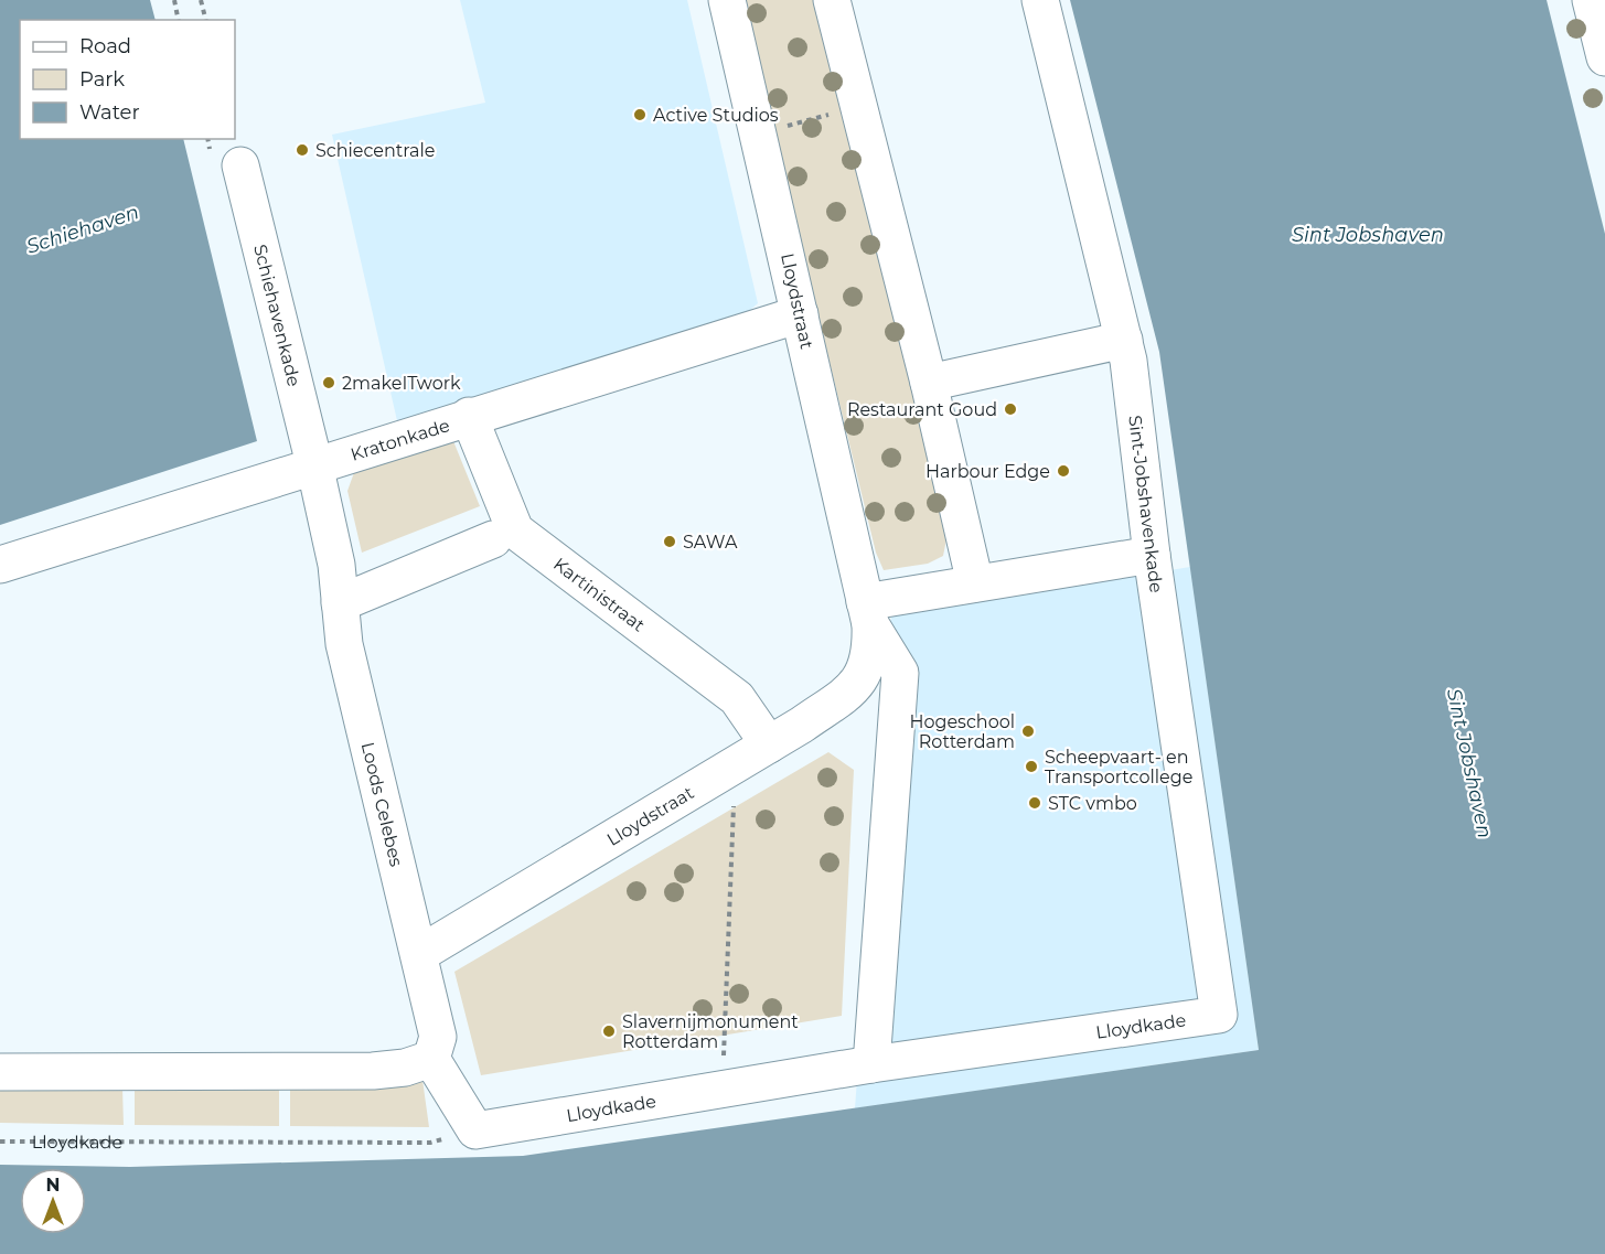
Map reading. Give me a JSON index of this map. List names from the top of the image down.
{
  "streets": {
    "street": [
      "Lloydstraat",
      "Schiehavenkade",
      "Kratonkade",
      "Sint-Jobshavenkade",
      "Kartinistraat",
      "Loods Celebes",
      "Lloydkade"
    ]
  },
  "crossings": [
    ["Lloydstraat", "Kratonkade"],
    ["Lloydstraat", "Kartinistraat"],
    ["Lloydstraat", "Loods Celebes"],
    ["Lloydstraat", "Lloydkade"],
    ["Schiehavenkade", "Kratonkade"],
    ["Schiehavenkade", "Loods Celebes"],
    ["Kratonkade", "Kartinistraat"],
    ["Kratonkade", "Loods Celebes"],
    ["Sint-Jobshavenkade", "Lloydkade"]
  ],
  "water": ["Schiehaven", "Sint Jobshaven"],
  "places": [
    "Active Studios",
    "Schiecentrale",
    "2makeITwork",
    "Restaurant Goud",
    "Harbour Edge",
    "SAWA",
    "Hogeschool Rotterdam",
    "Scheepvaart- en Transportcollege",
    "STC vmbo",
    "Slavernijmonument Rotterdam"
  ],
  "legend": ["Road", "Park", "Water"],
  "north": "top"
}
